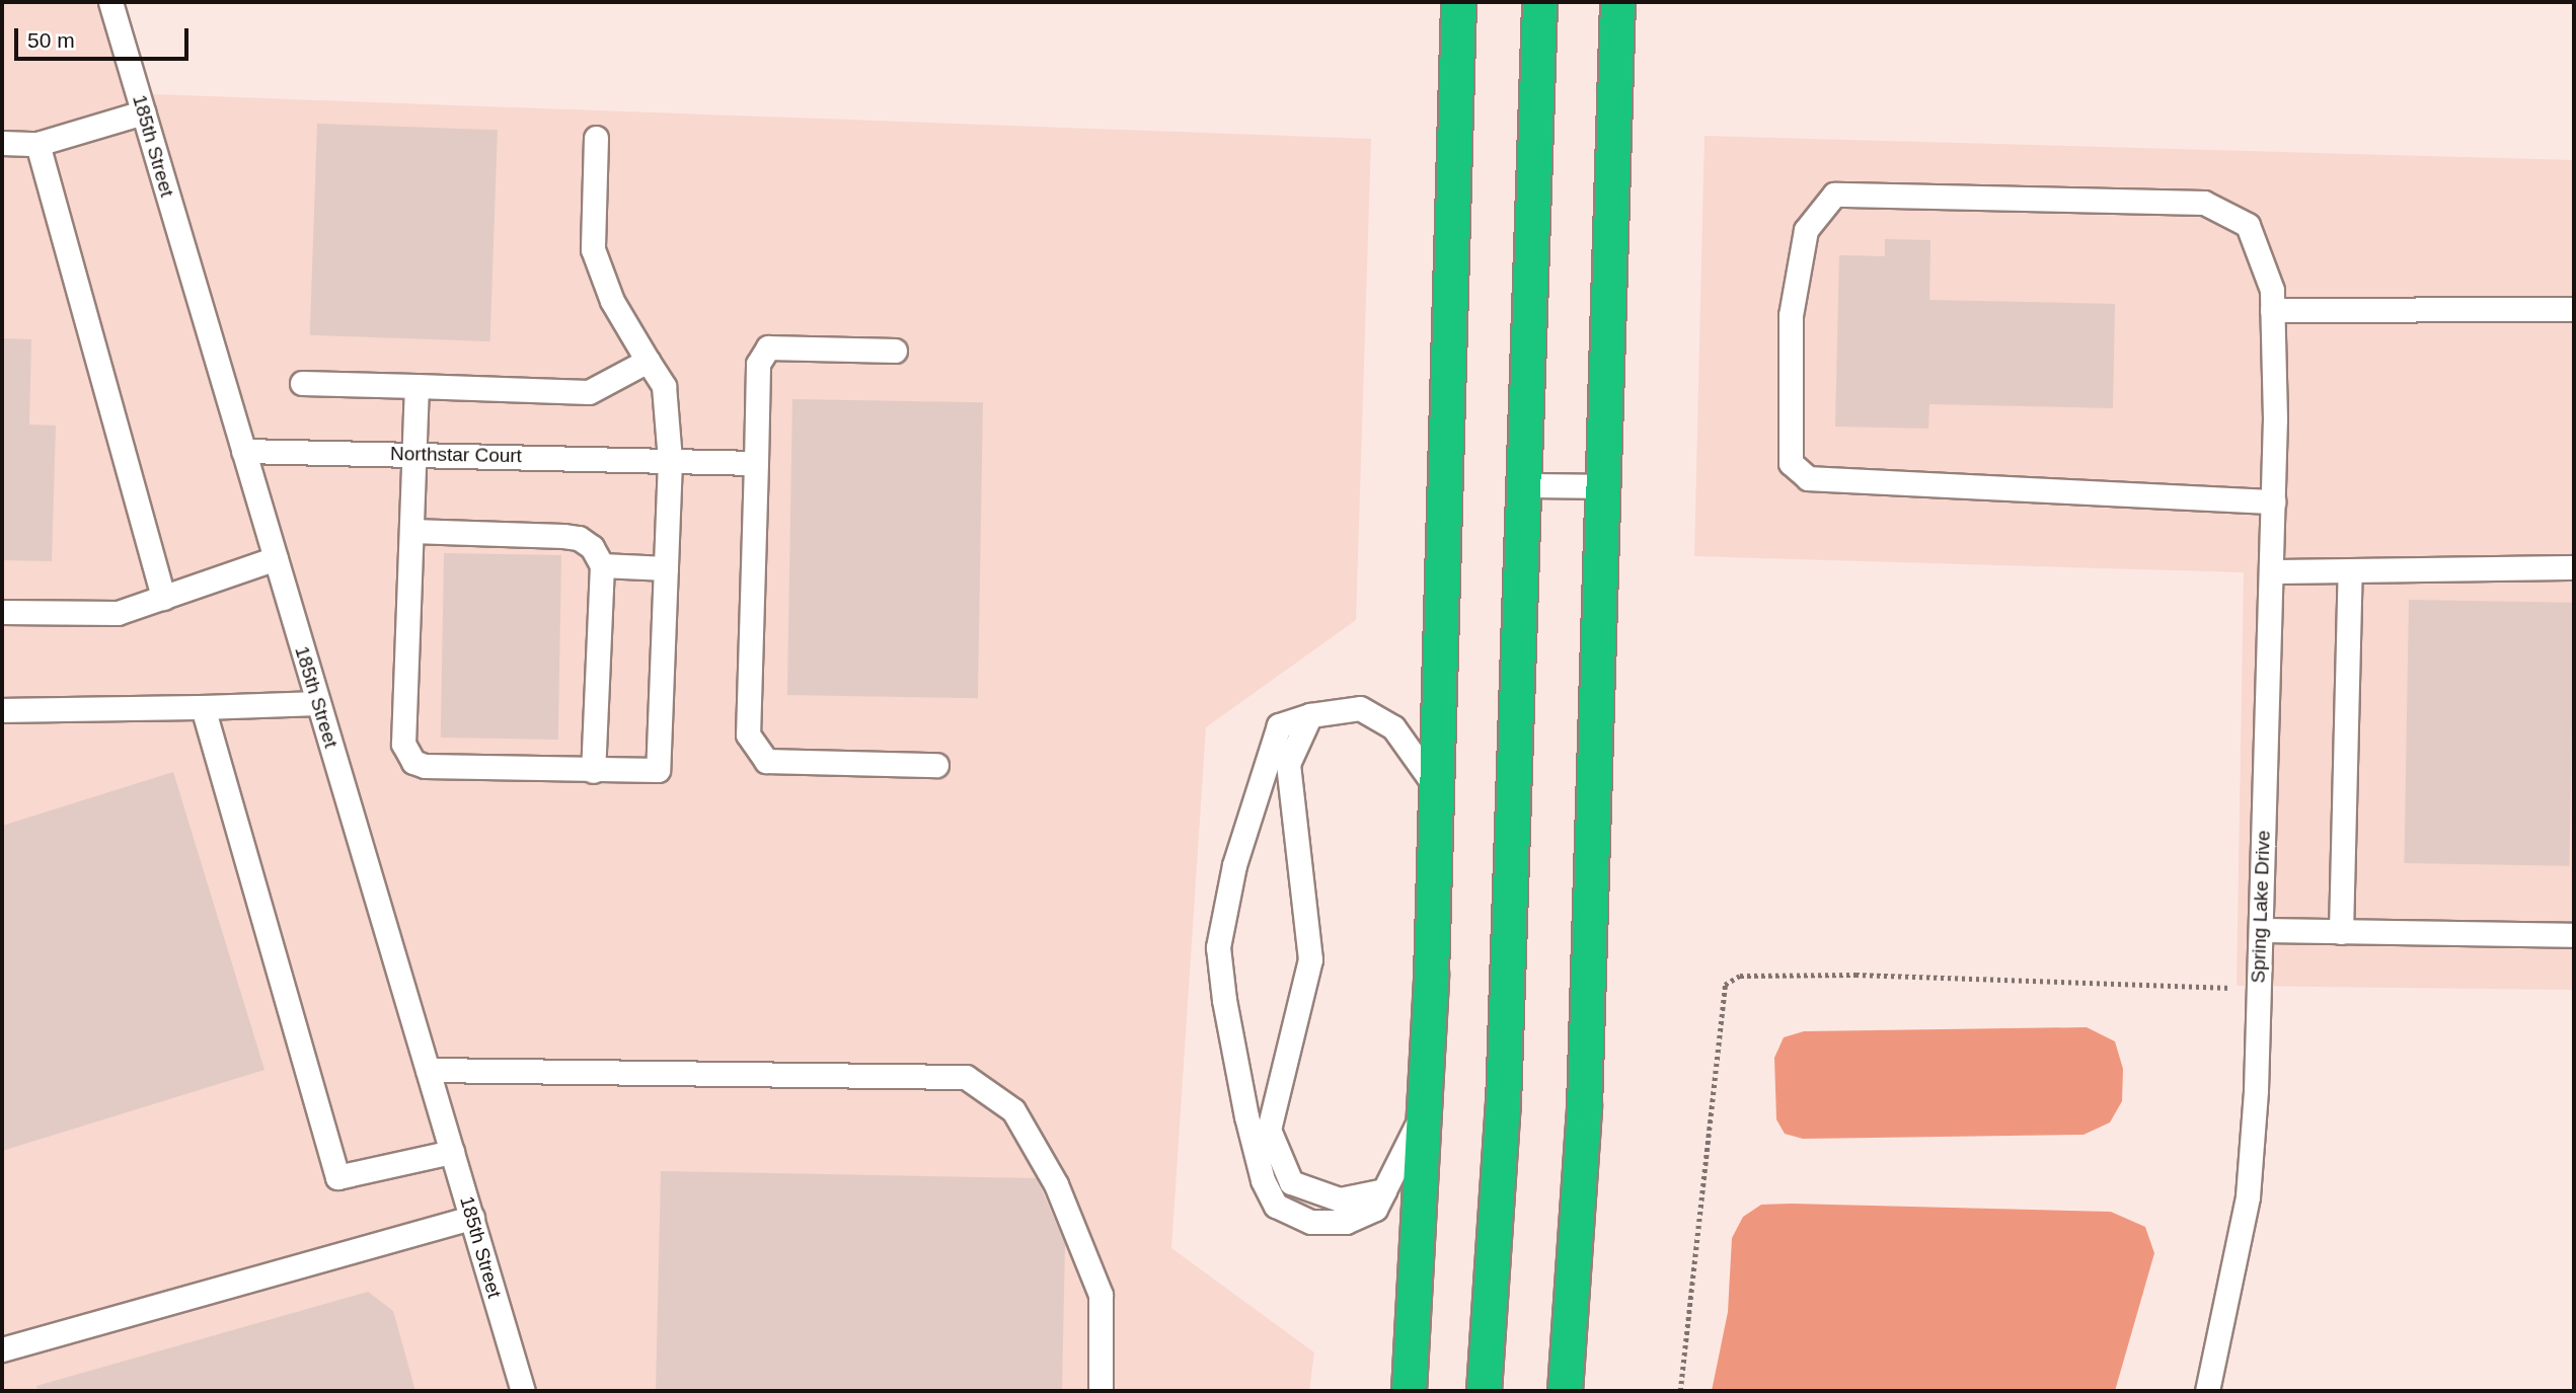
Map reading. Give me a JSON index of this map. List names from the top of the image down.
{
  "streets": {
    "street": ["185th Street", "Northstar Court", "Spring Lake Drive"]
  },
  "crossings": [
    ["185th Street", "Northstar Court"]
  ],
  "scale_bar": "50 m"
}
